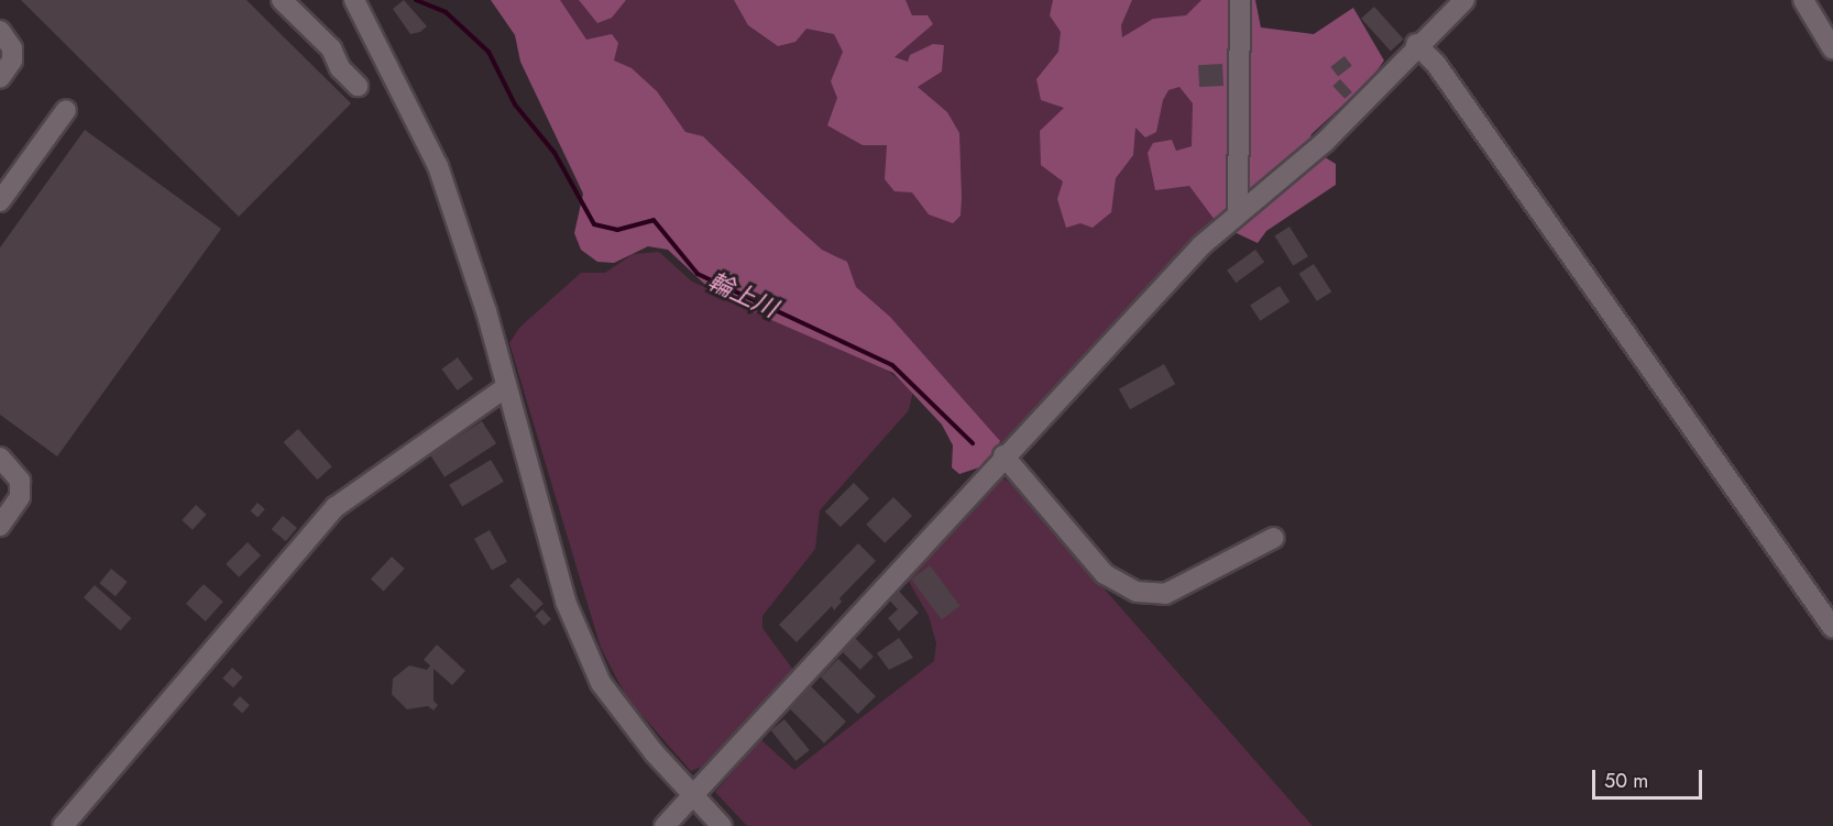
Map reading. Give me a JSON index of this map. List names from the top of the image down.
{
  "water": ["輪上川"],
  "scale_bar": "50 m"
}
